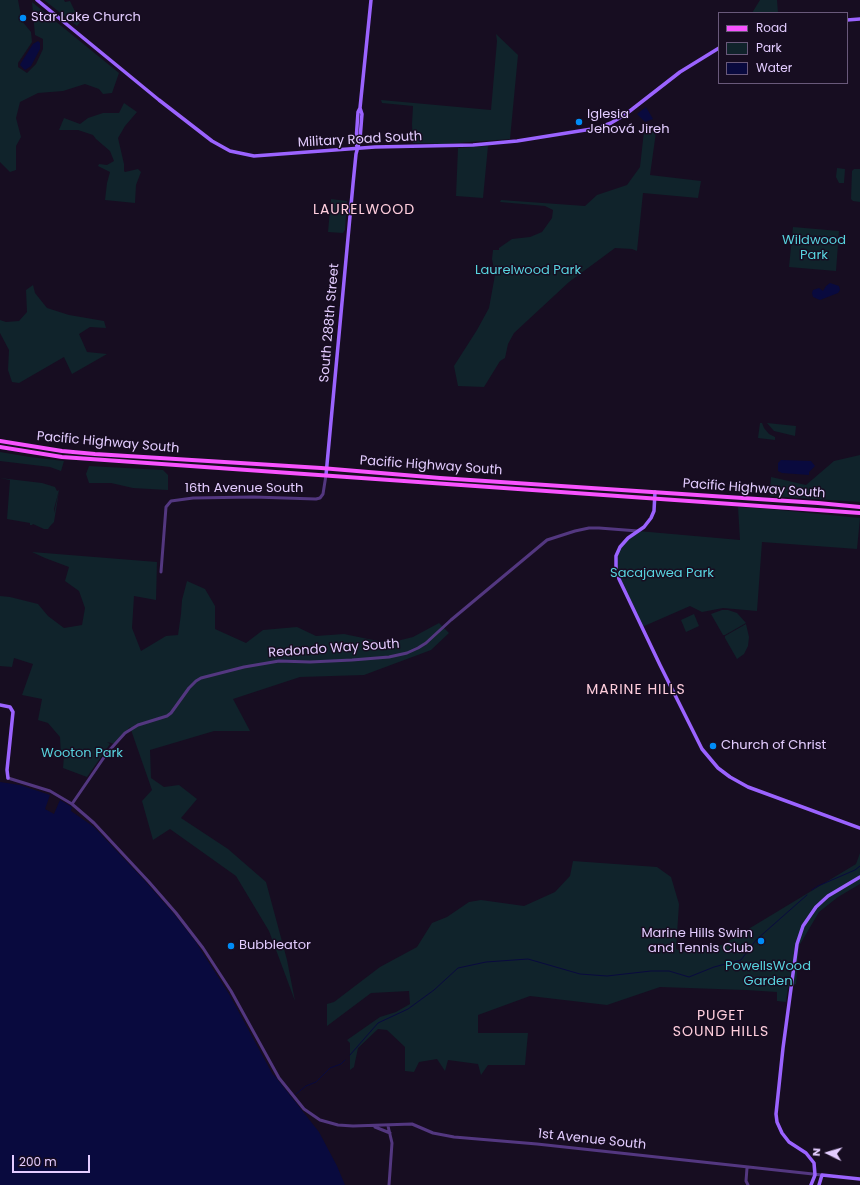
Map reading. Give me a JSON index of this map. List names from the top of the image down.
{
  "streets": {
    "main road": [
      "Military Road South",
      "South 288th Street",
      "Pacific Highway South",
      "1st Avenue South"
    ],
    "street": ["16th Avenue South", "Redondo Way South"]
  },
  "crossings": [
    ["Military Road South", "South 288th Street"],
    ["South 288th Street", "Pacific Highway South"],
    ["South 288th Street", "16th Avenue South"],
    ["Redondo Way South", "1st Avenue South"]
  ],
  "districts": ["LAURELWOOD", "MARINE HILLS", "PUGET SOUND HILLS"],
  "parks": [
    "Wildwood Park",
    "Laurelwood Park",
    "Sacajawea Park",
    "Wooton Park",
    "PowellsWood Garden"
  ],
  "places": [
    "Star Lake Church",
    "Iglesia Jehová Jireh",
    "Church of Christ",
    "Marine Hills Swim and Tennis Club",
    "Bubbleator"
  ],
  "legend": ["Road", "Park", "Water"],
  "scale_bar": "200 m",
  "north": "left"
}
